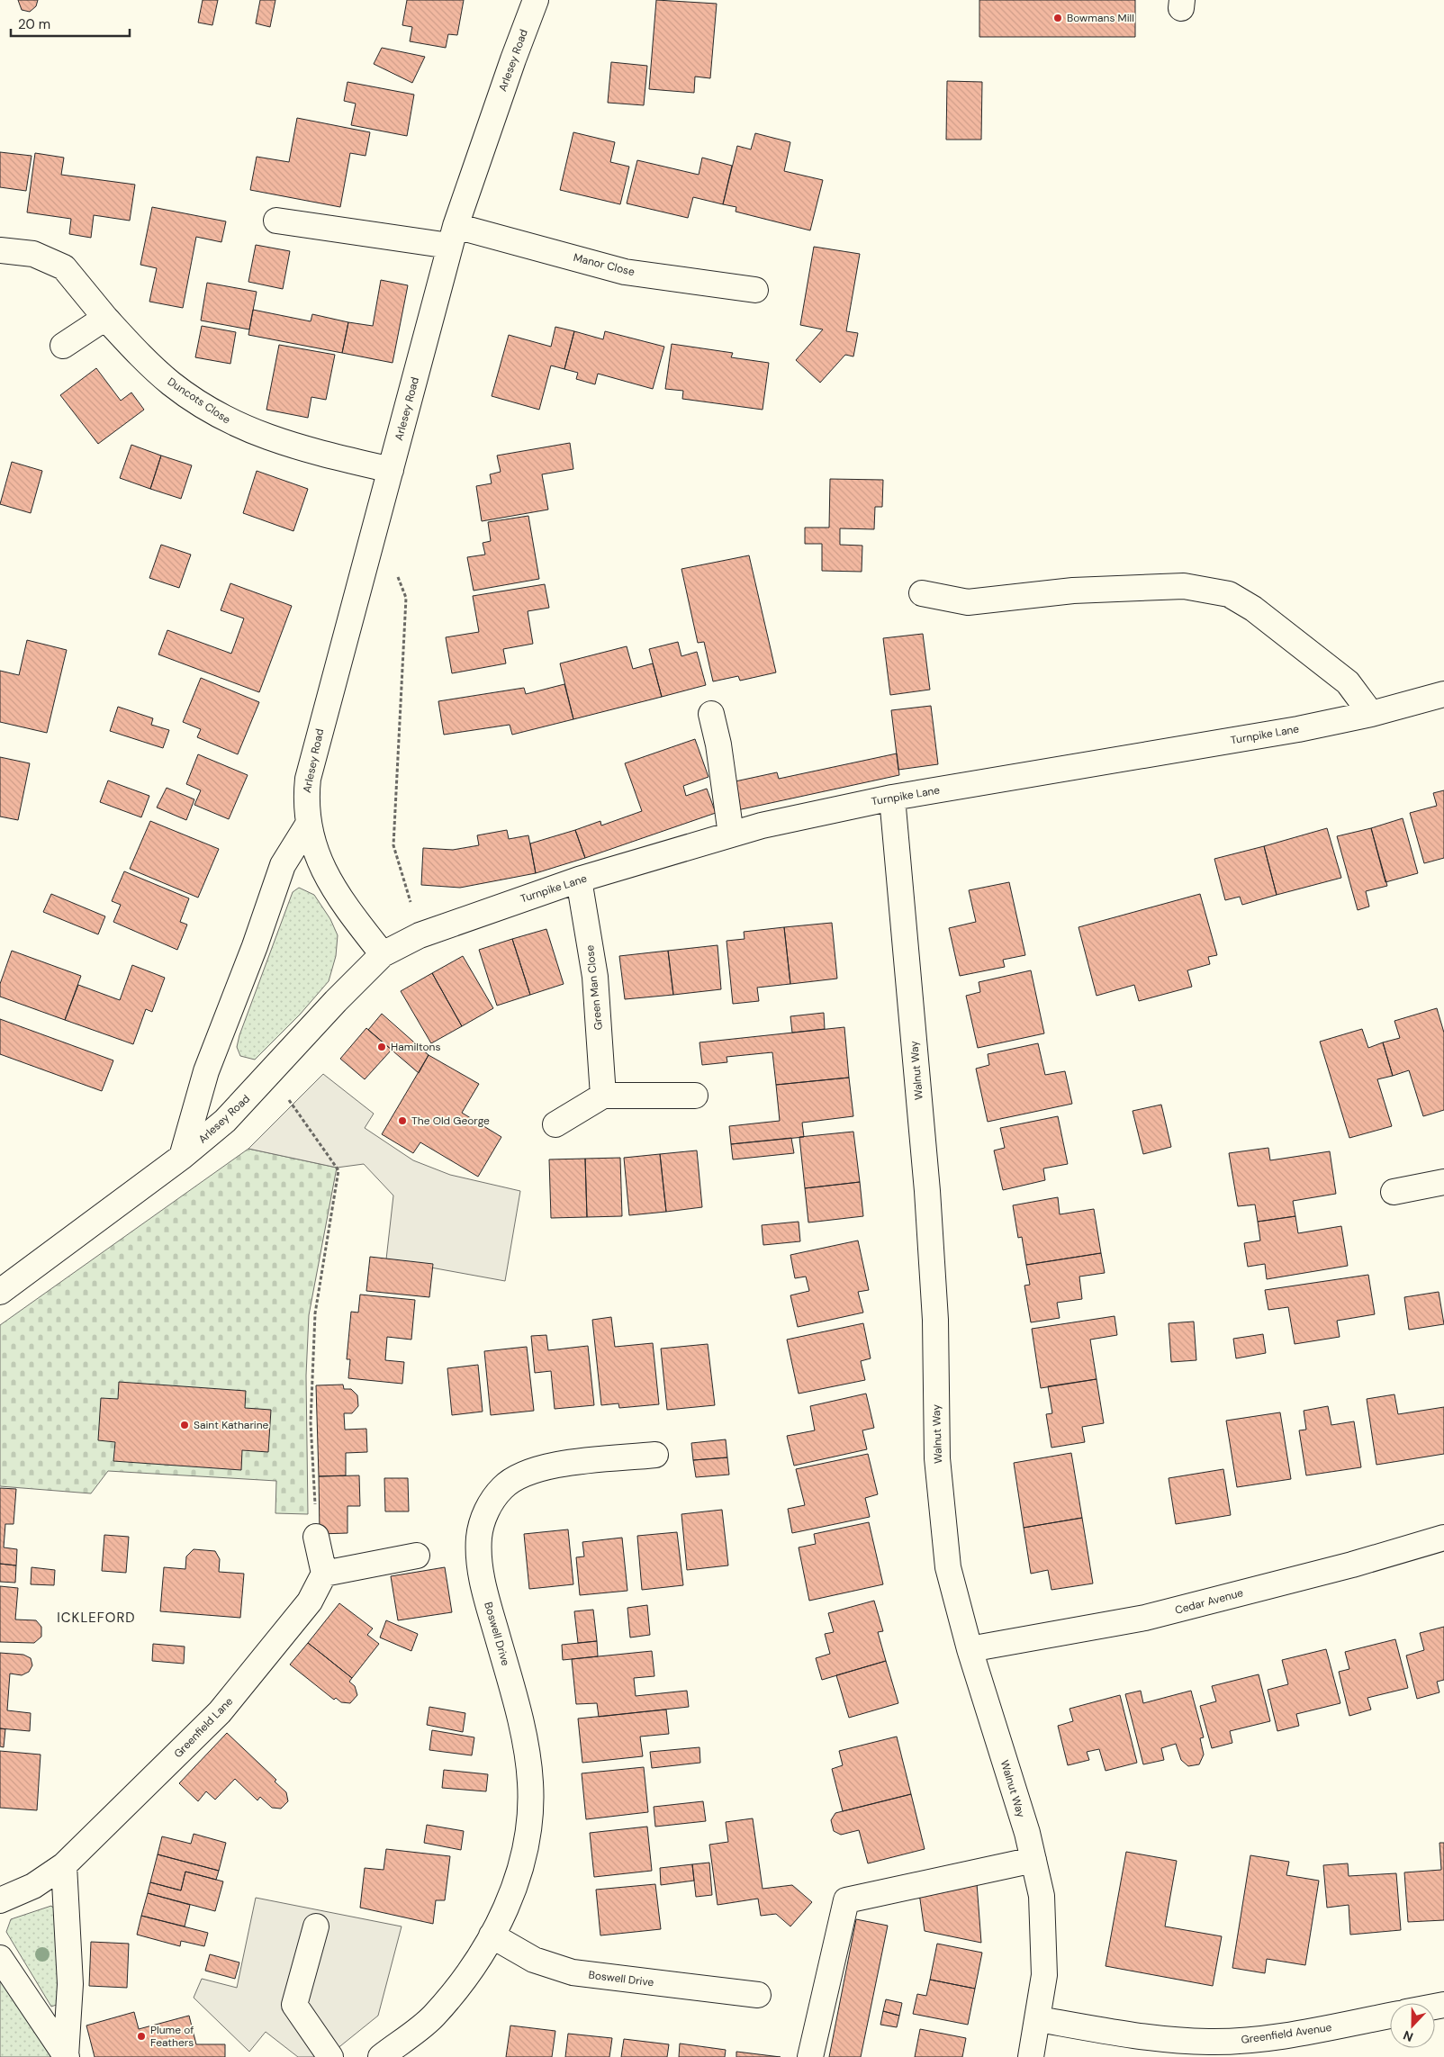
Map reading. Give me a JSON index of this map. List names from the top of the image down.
{
  "streets": {
    "street": [
      "Arlesey Road",
      "Manor Close",
      "Duncots Close",
      "Turnpike Lane",
      "Green Man Close",
      "Walnut Way",
      "Cedar Avenue",
      "Boswell Drive",
      "Greenfield Lane",
      "Greenfield Avenue"
    ]
  },
  "crossings": [
    ["Arlesey Road", "Manor Close"],
    ["Arlesey Road", "Duncots Close"],
    ["Arlesey Road", "Turnpike Lane"],
    ["Turnpike Lane", "Green Man Close"],
    ["Turnpike Lane", "Walnut Way"],
    ["Walnut Way", "Cedar Avenue"],
    ["Walnut Way", "Greenfield Avenue"]
  ],
  "districts": ["ICKLEFORD"],
  "places": [
    "Bowmans Mill",
    "Hamiltons",
    "The Old George",
    "Saint Katharine",
    "Plume of Feathers"
  ],
  "scale_bar": "20 m",
  "north": "bottom"
}
